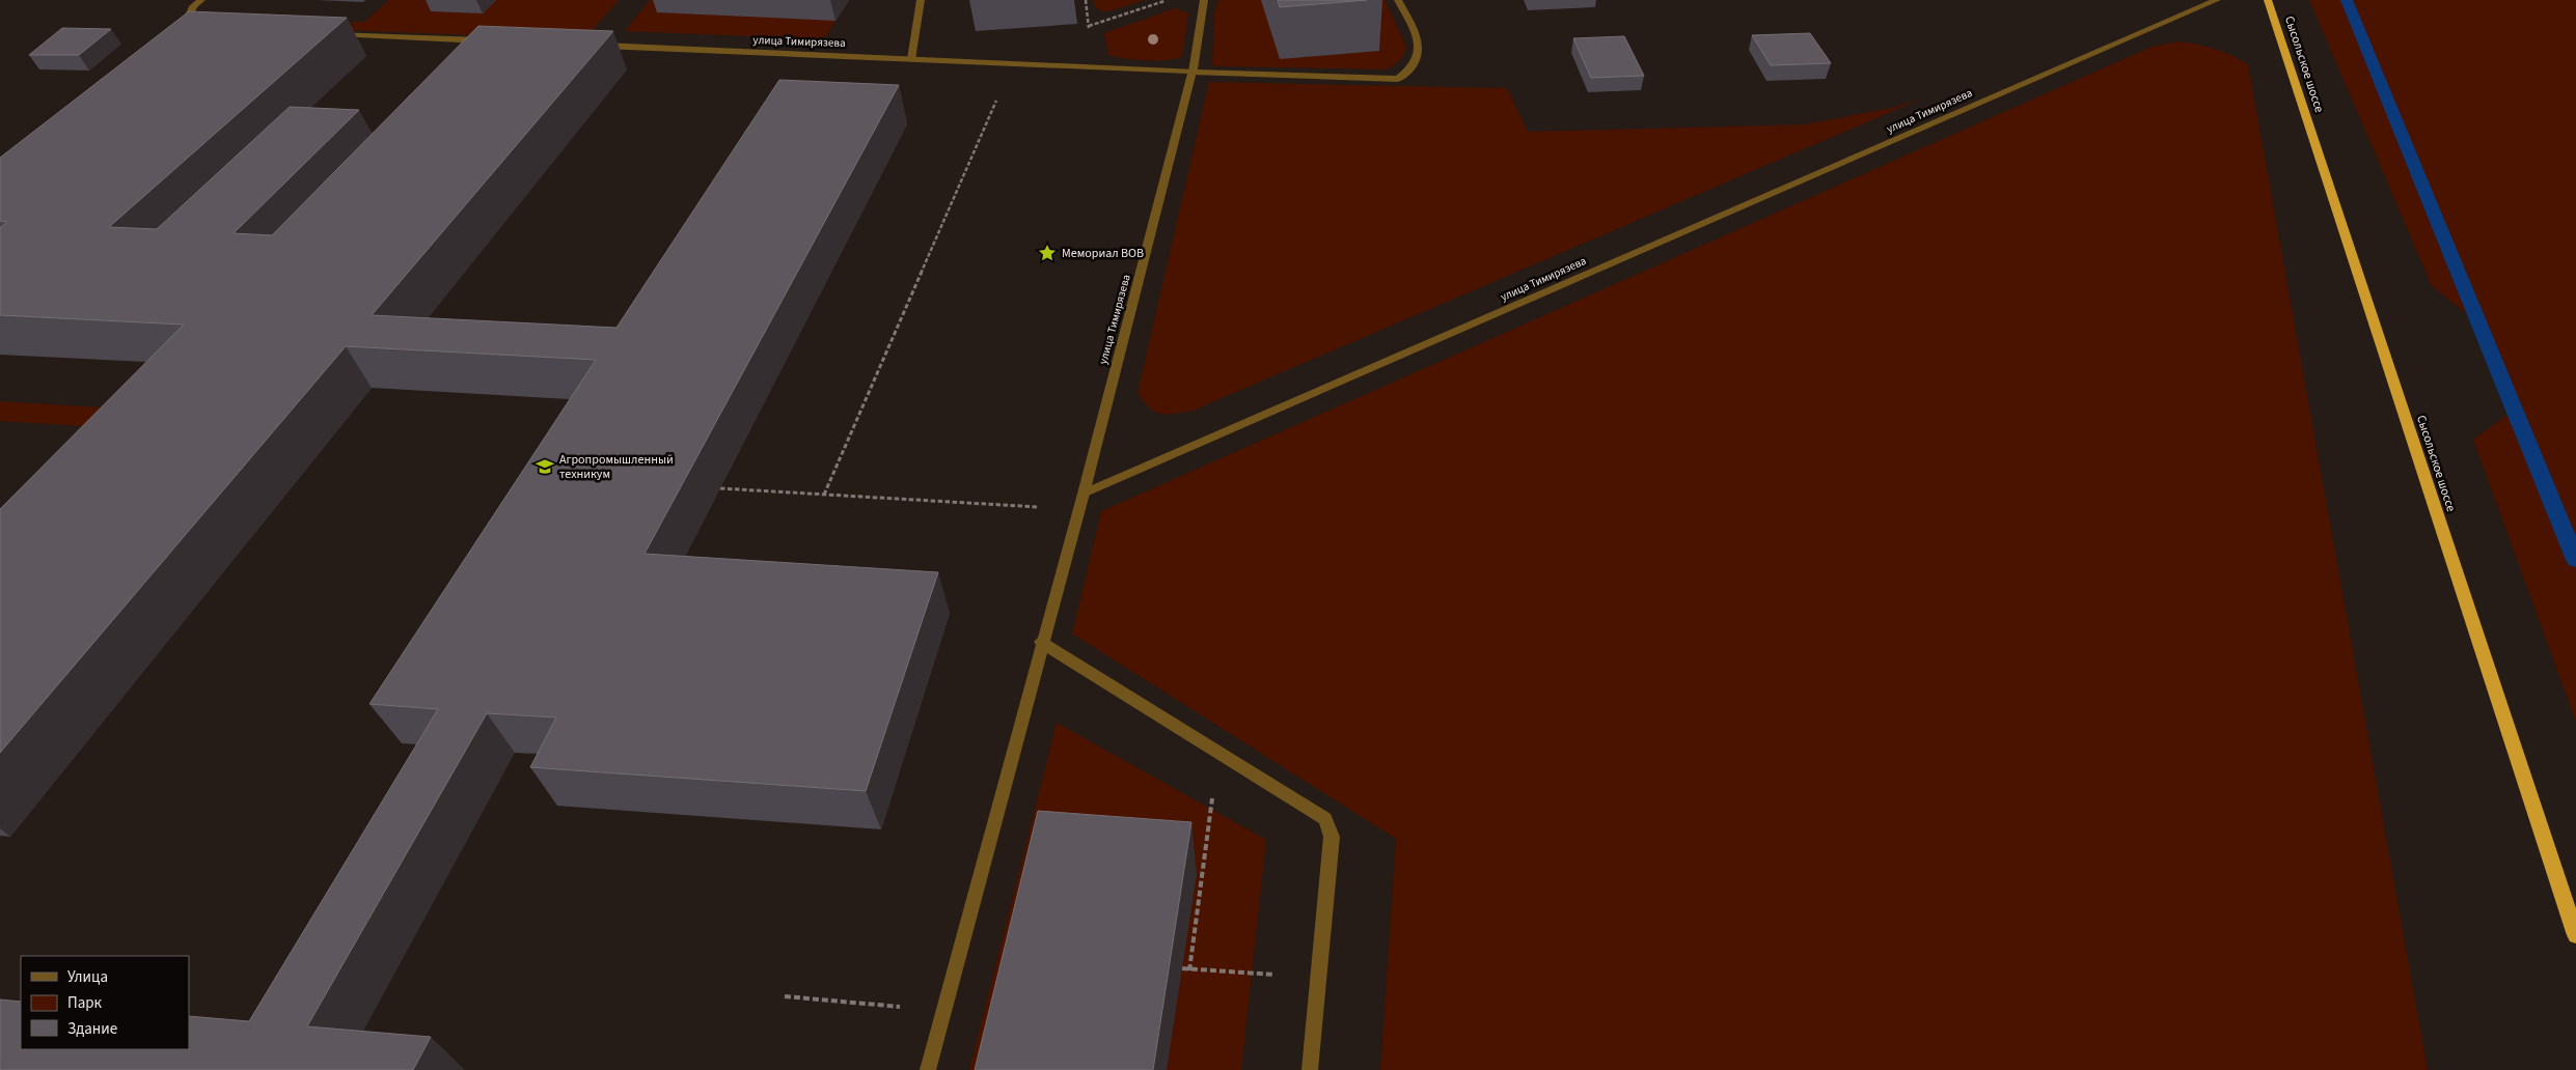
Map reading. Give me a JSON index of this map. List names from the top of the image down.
{
  "streets": {
    "highway": ["Сысольское шоссе"],
    "street": ["улица Тимирязева"]
  },
  "places": {
    "place": ["Мемориал ВОВ"],
    "school or university": ["Агропромышленный техникум"]
  },
  "legend": ["Улица", "Парк", "Здание"]
}
